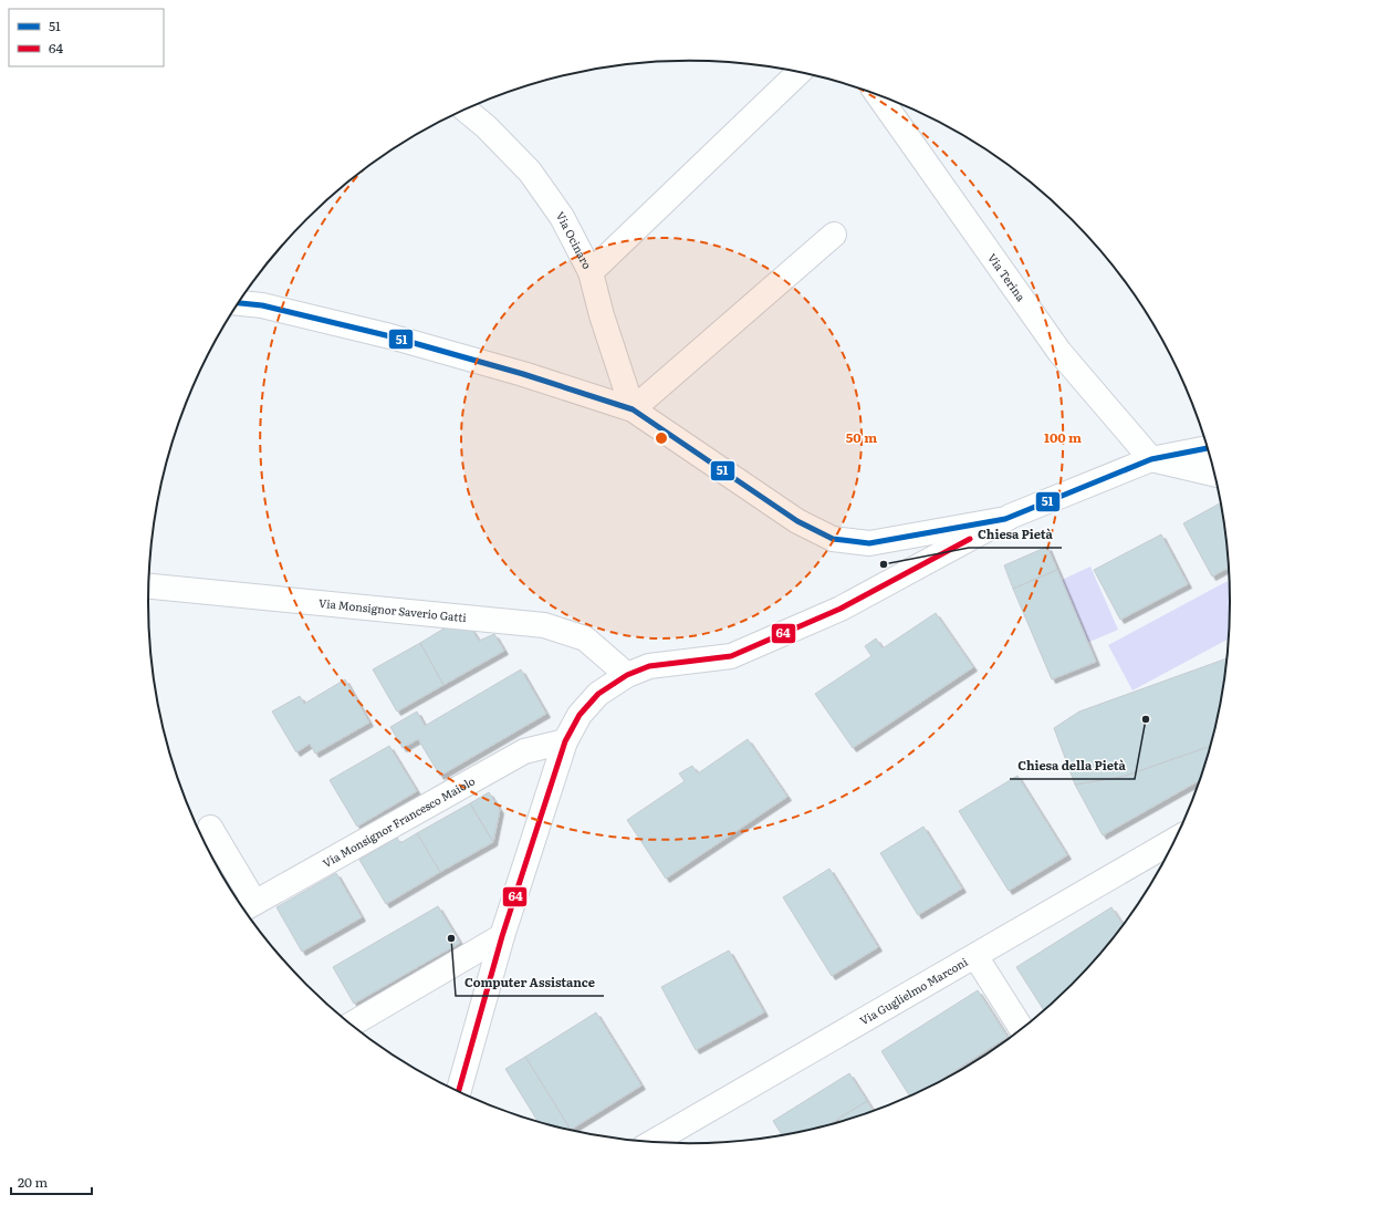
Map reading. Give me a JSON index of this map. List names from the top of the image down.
{
  "streets": {
    "street": [
      "Via Ocinaro",
      "Via Terina",
      "Via Monsignor Saverio Gatti",
      "Via Monsignor Francesco Maiolo",
      "Via Guglielmo Marconi"
    ]
  },
  "places": ["Chiesa Pietà", "Chiesa della Pietà", "Computer Assistance"],
  "lines": ["transit line 51", "transit line 64"],
  "legend": ["51", "64"],
  "scale_bar": "20 m",
  "rings": ["50 m", "100 m"]
}
